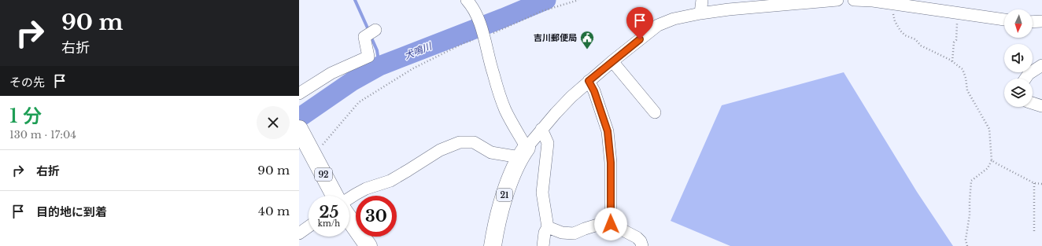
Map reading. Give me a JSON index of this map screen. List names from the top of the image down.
{
  "streets": {
    "main road": ["92", "21"]
  },
  "water": ["犬鳴川"],
  "places": {
    "public building": ["吉川郵便局"]
  },
  "north": "bottom",
  "page": {
    "turn": ["90 m", "右折"],
    "then": "その先",
    "heading": ["1 分", "130 m · 17:04"],
    "list": [
      {
        "name": "右折",
        "value": "90 m"
      },
      {
        "name": "目的地に到着",
        "value": "40 m"
      }
    ],
    "speed": "25 km/h",
    "limit": "30"
  }
}
